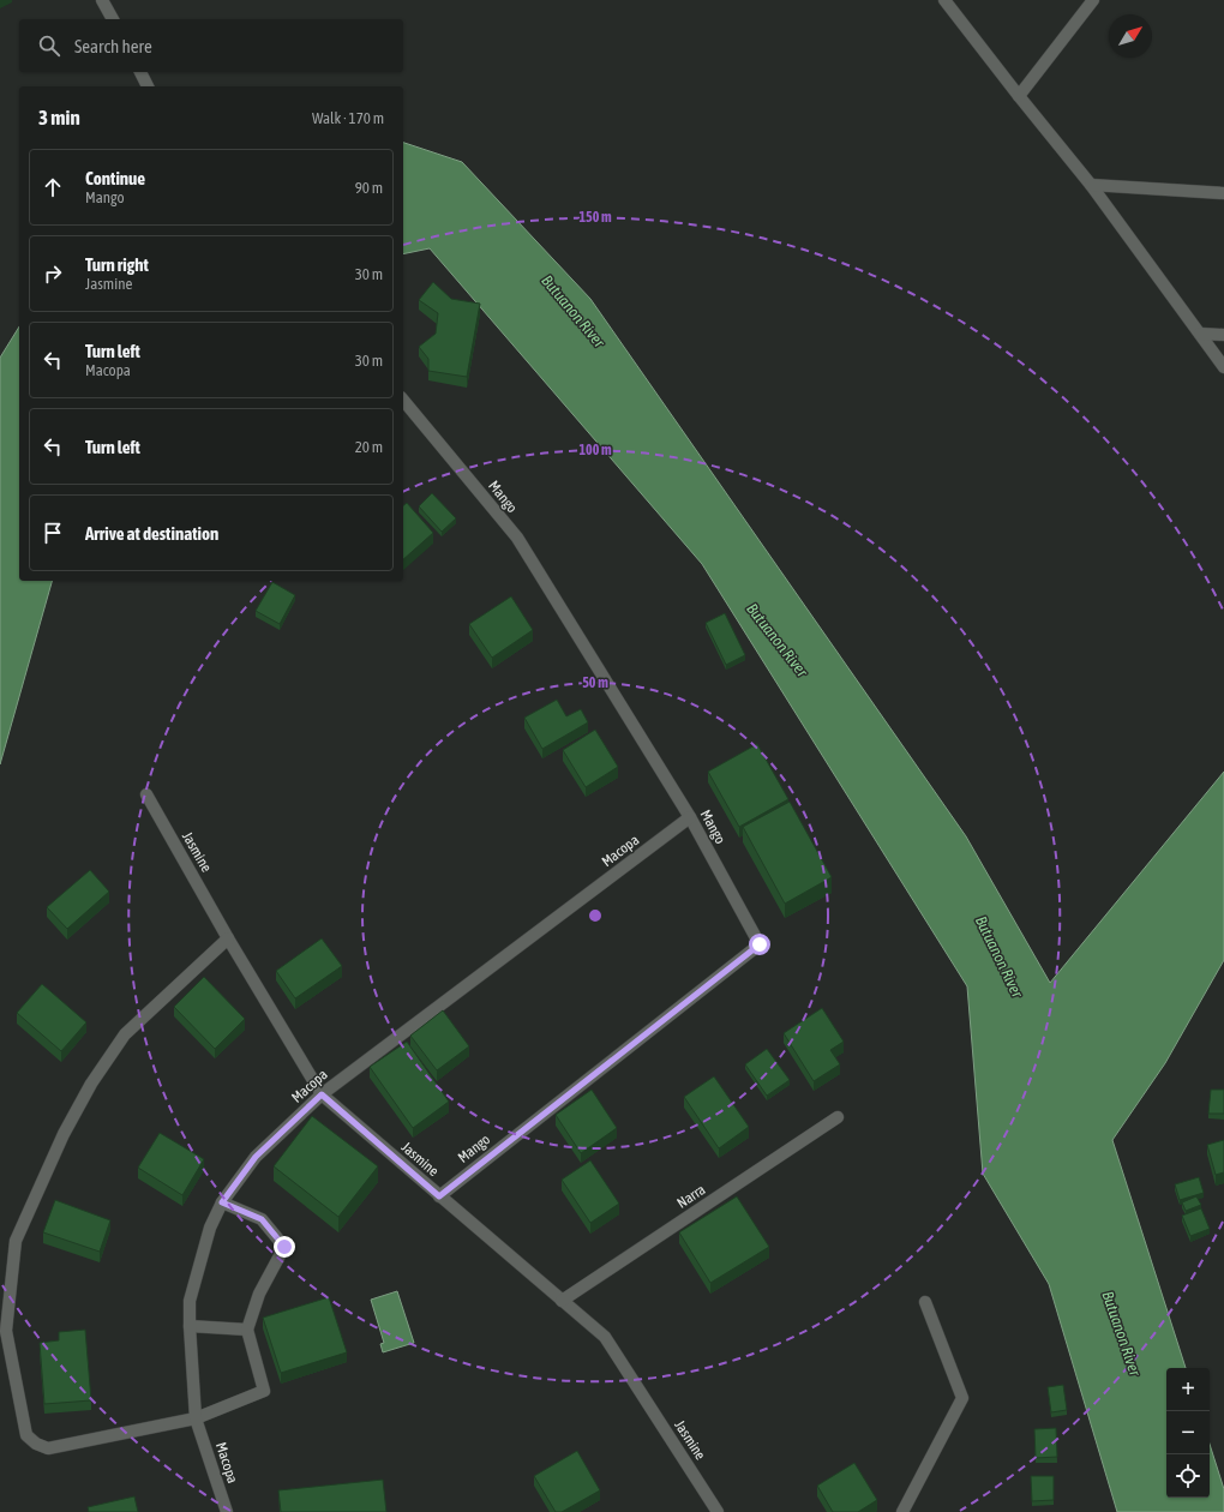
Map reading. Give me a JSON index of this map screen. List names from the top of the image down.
{
  "streets": {
    "street": [
      "Mango",
      "Macopa",
      "Jasmine",
      "Narra"
    ]
  },
  "crossings": [
    ["Mango", "Macopa"],
    ["Mango", "Jasmine"],
    ["Macopa", "Jasmine"],
    ["Jasmine", "Narra"]
  ],
  "water": ["Butuanon River"],
  "north": "top right",
  "page": {
    "search": "Search here",
    "heading": ["3 min", "Walk · 170 m"],
    "list": [
      ["Continue", "Mango", "90 m"],
      ["Turn right", "Jasmine", "30 m"],
      ["Turn left", "Macopa", "30 m"],
      ["Turn left", "20 m"],
      "Arrive at destination"
    ],
    "map_buttons": ["+", "−"]
  },
  "rings": ["150 m", "100 m", "50 m"]
}
